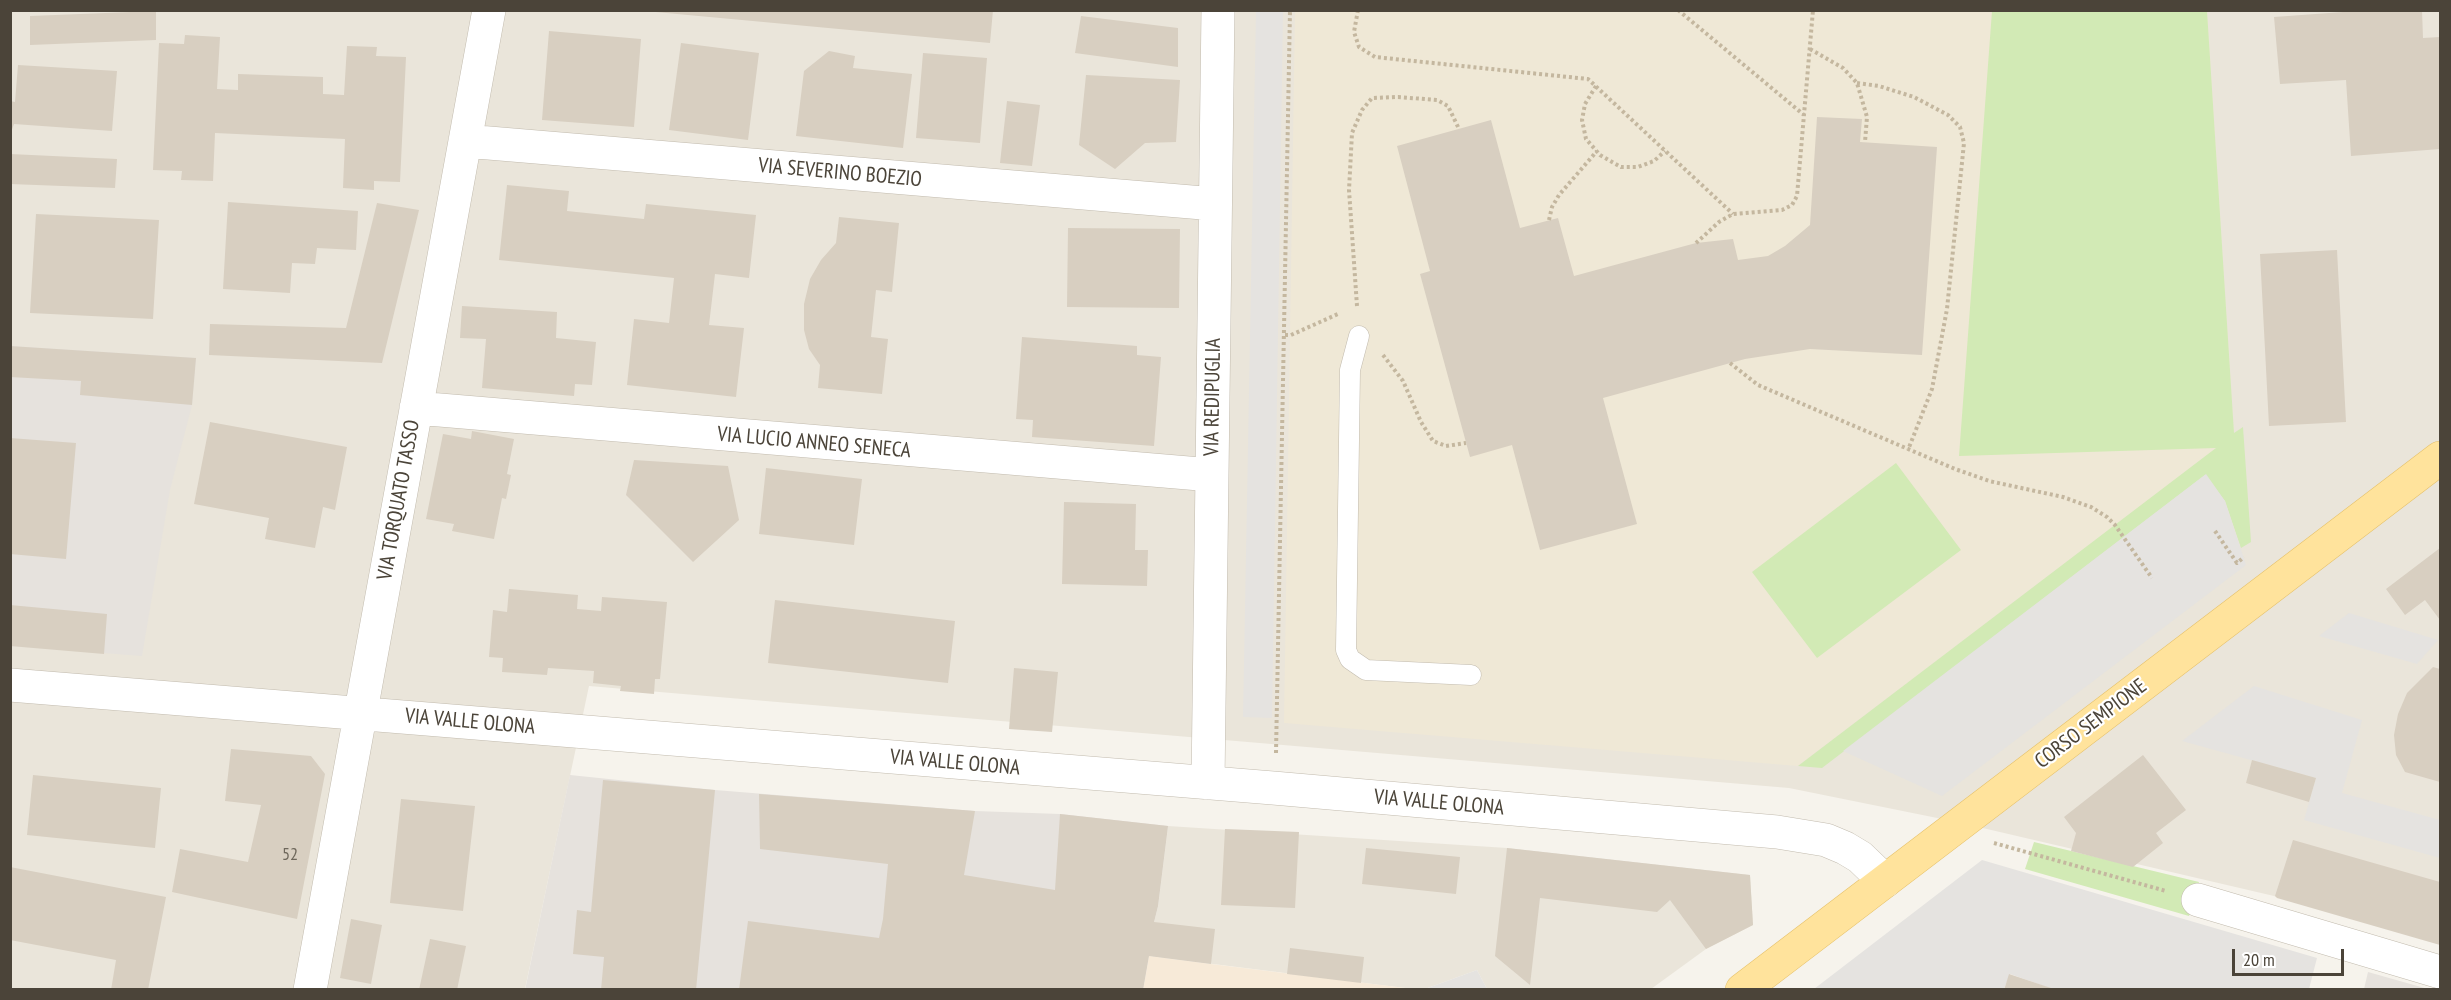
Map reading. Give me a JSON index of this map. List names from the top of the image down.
{
  "streets": {
    "main road": ["CORSO SEMPIONE"],
    "street": [
      "VIA SEVERINO BOEZIO",
      "VIA REDIPUGLIA",
      "VIA LUCIO ANNEO SENECA",
      "VIA TORQUATO TASSO",
      "VIA VALLE OLONA"
    ]
  },
  "crossings": [
    ["VIA SEVERINO BOEZIO", "VIA REDIPUGLIA"],
    ["VIA SEVERINO BOEZIO", "VIA TORQUATO TASSO"],
    ["VIA REDIPUGLIA", "VIA LUCIO ANNEO SENECA"],
    ["VIA REDIPUGLIA", "VIA VALLE OLONA"],
    ["VIA LUCIO ANNEO SENECA", "VIA TORQUATO TASSO"],
    ["VIA TORQUATO TASSO", "VIA VALLE OLONA"],
    ["VIA VALLE OLONA", "CORSO SEMPIONE"]
  ],
  "house_numbers": ["52"],
  "scale_bar": "20 m"
}
